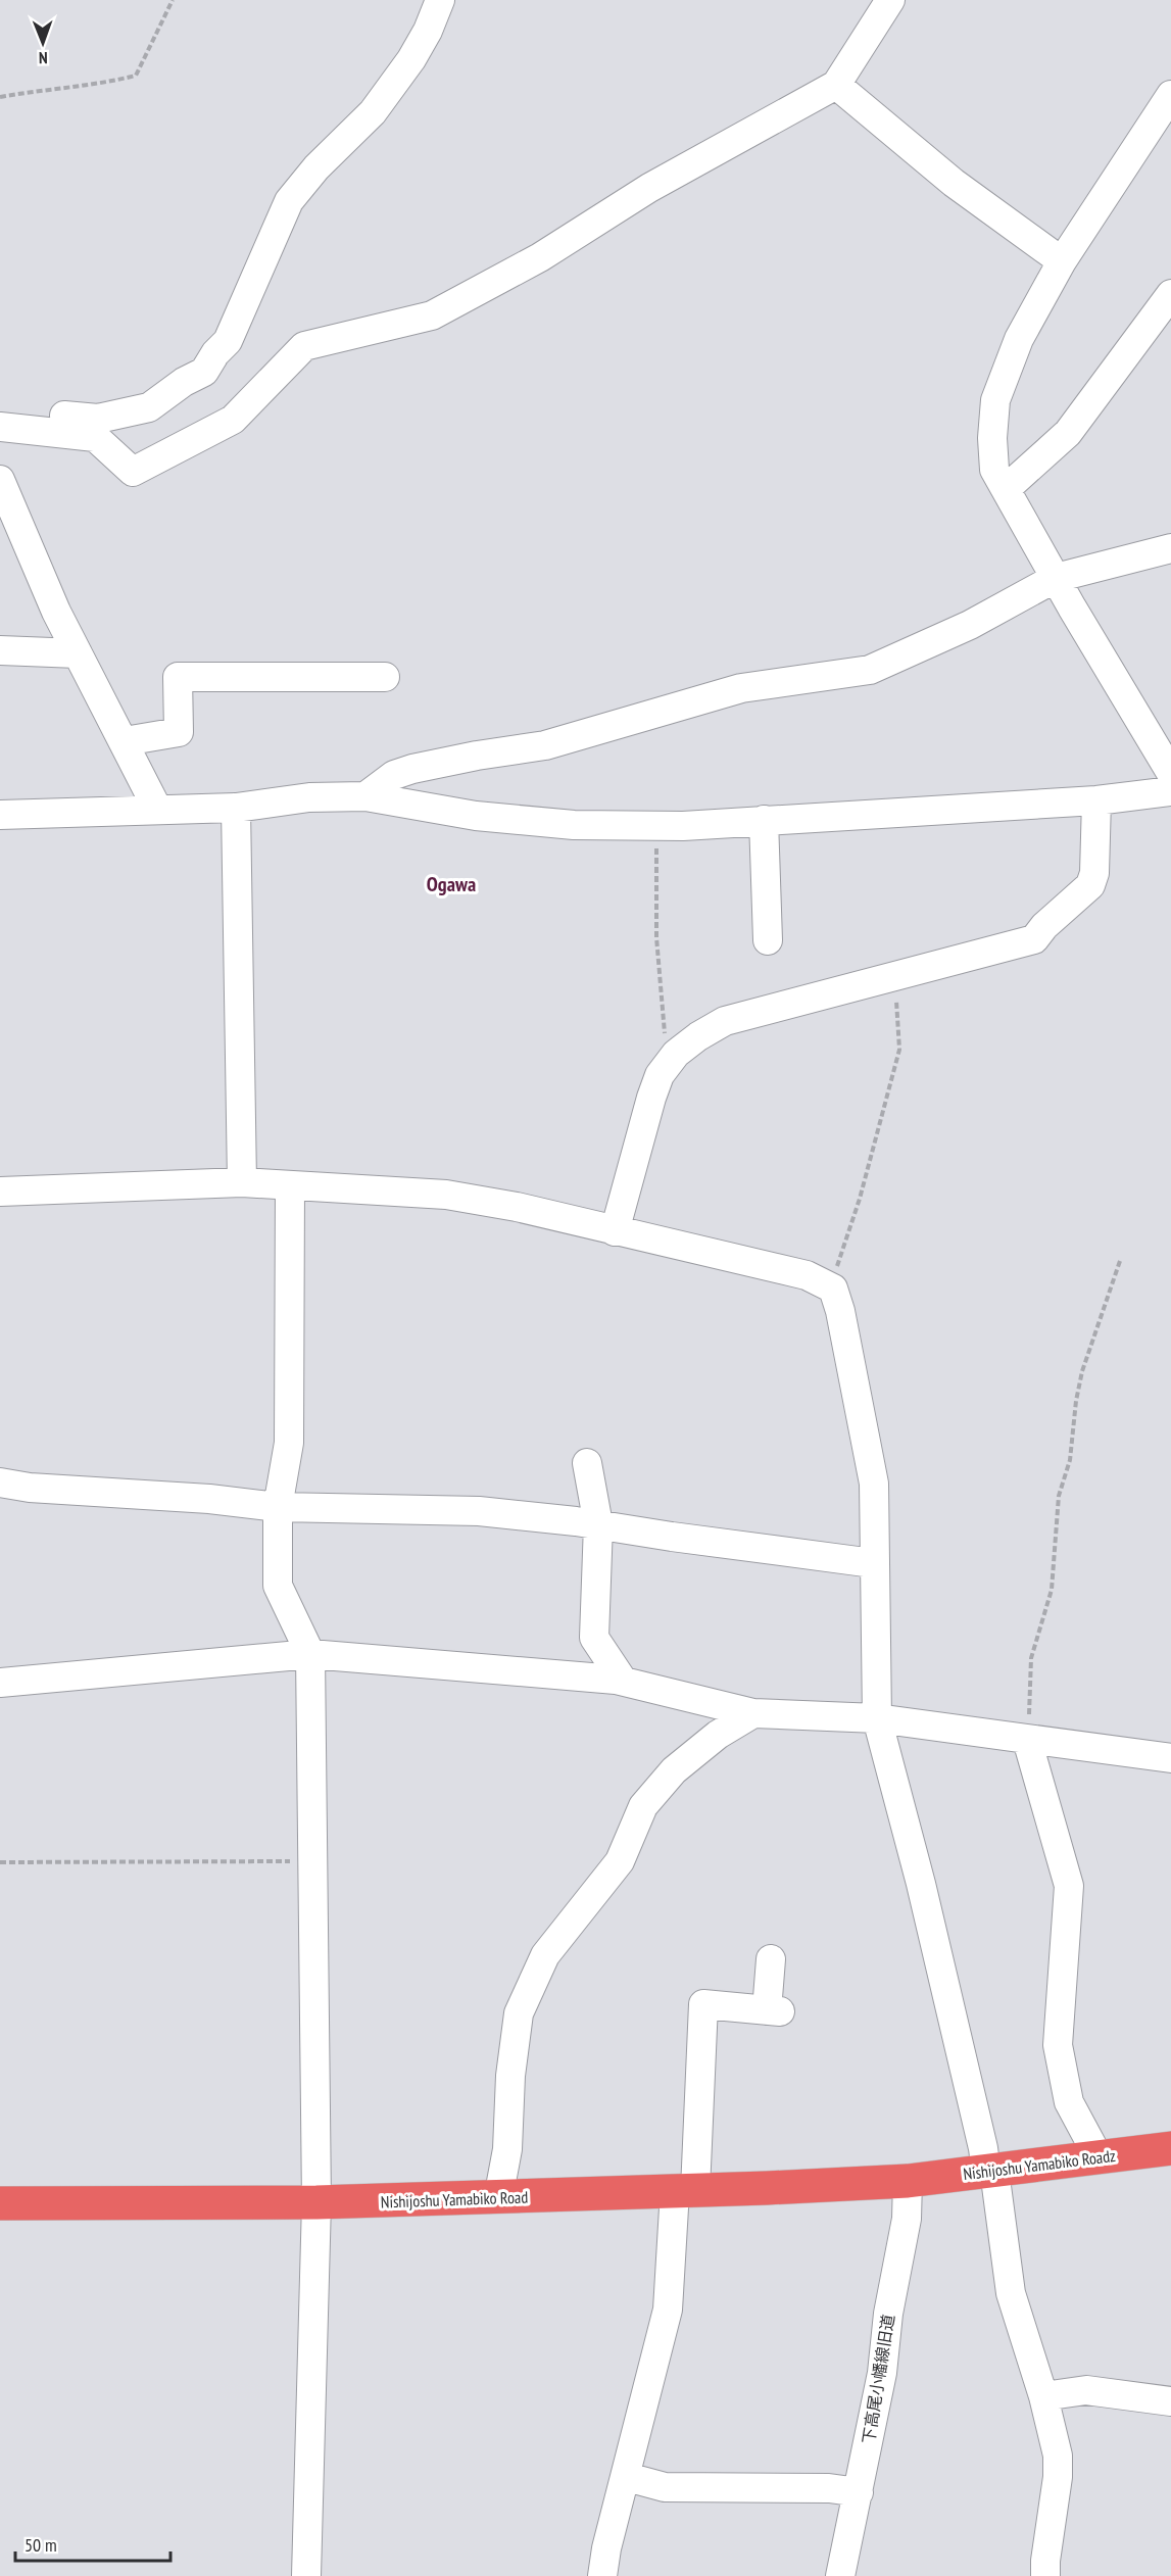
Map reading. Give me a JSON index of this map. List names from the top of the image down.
{
  "streets": {
    "highway": ["Nishijoshu Yamabiko Roadz", "Nishijoshu Yamabiko Road"],
    "street": ["下高尾小幡線旧道"]
  },
  "crossings": [
    ["Nishijoshu Yamabiko Roadz", "Nishijoshu Yamabiko Road"],
    ["Nishijoshu Yamabiko Roadz", "下高尾小幡線旧道"],
    ["Nishijoshu Yamabiko Road", "下高尾小幡線旧道"]
  ],
  "districts": ["Ogawa"],
  "scale_bar": "50 m",
  "north": "bottom"
}
